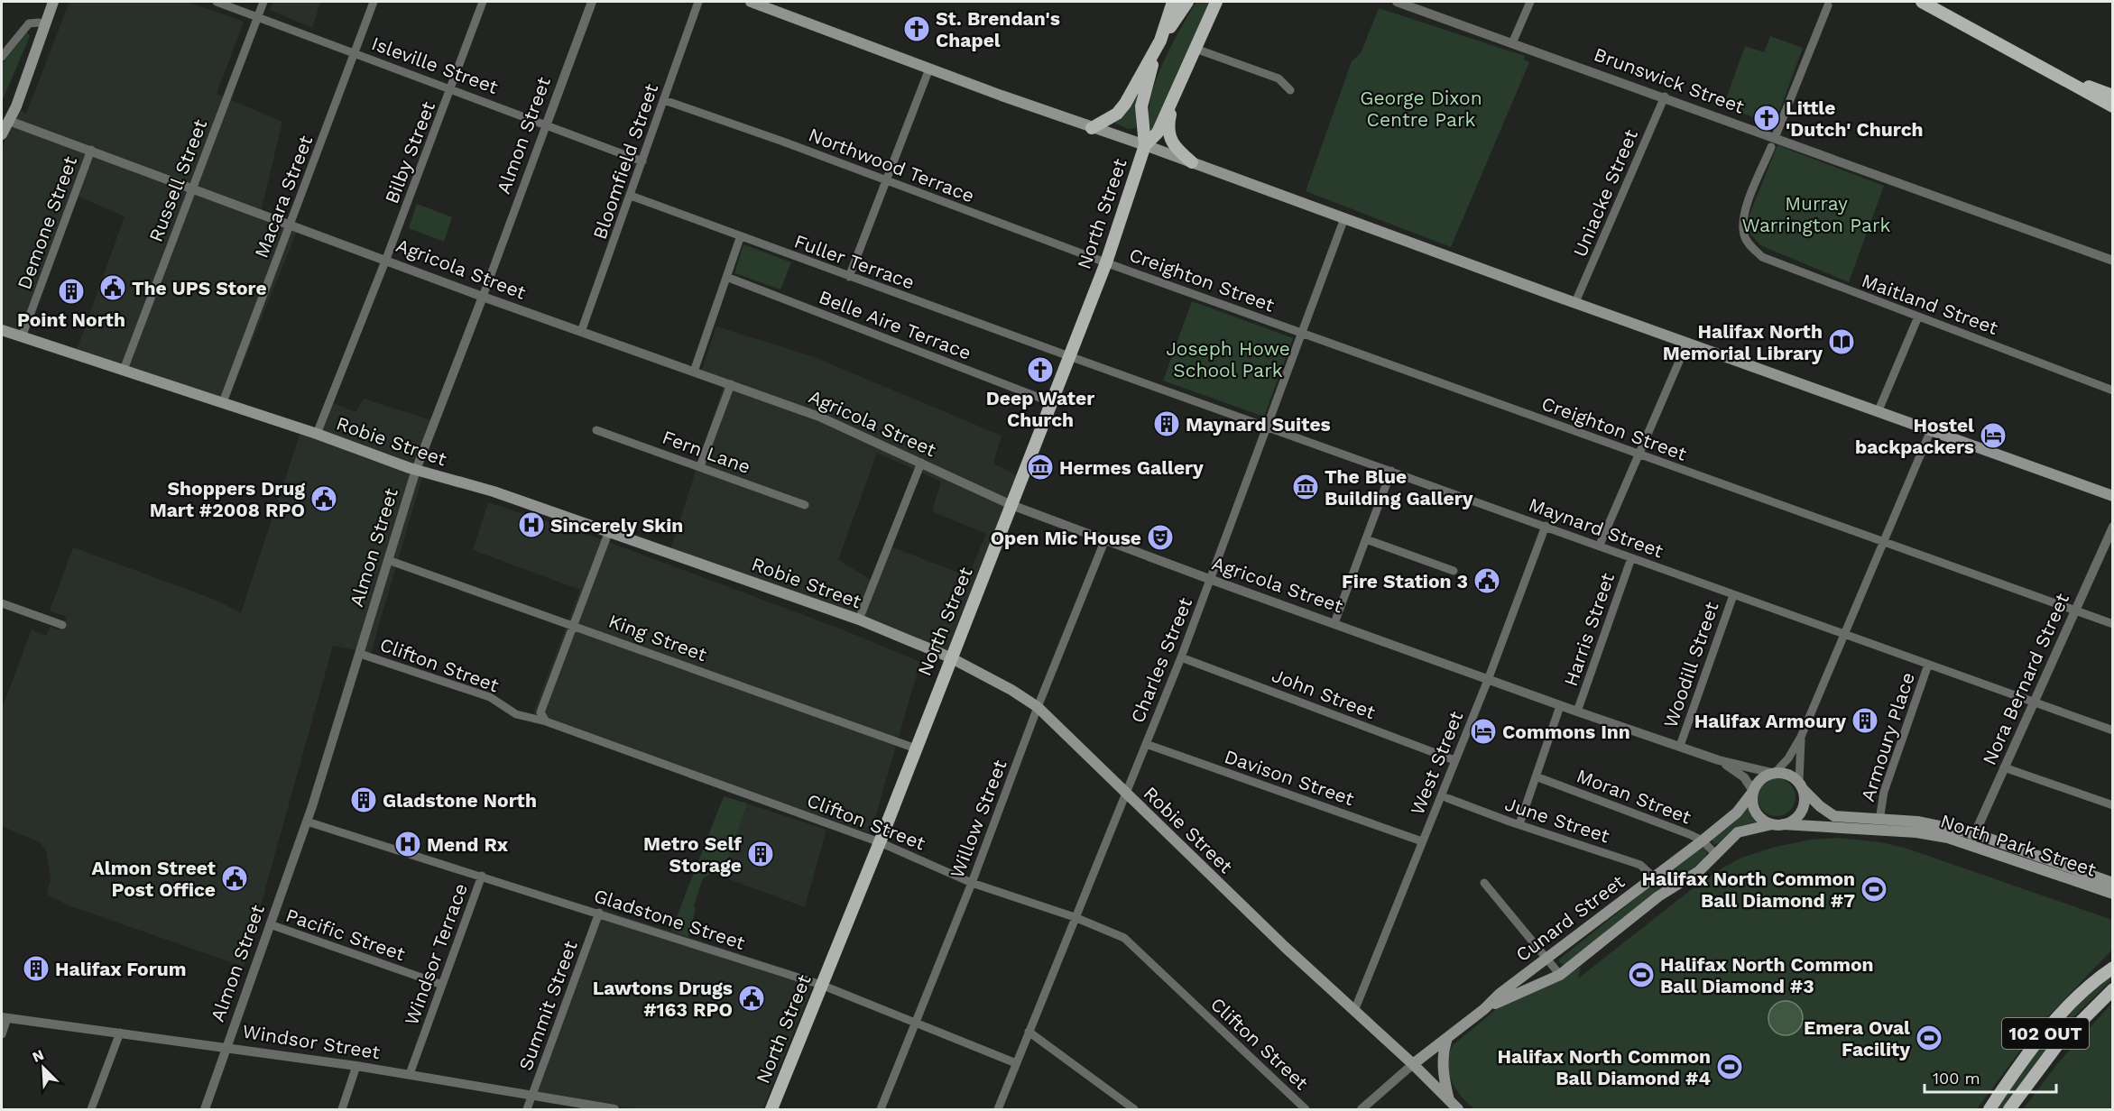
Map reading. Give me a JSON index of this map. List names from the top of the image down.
{
  "streets": {
    "main road": [
      "North Street",
      "Robie Street",
      "North Park Street",
      "Cunard Street",
      "102 OUT"
    ],
    "street": [
      "Isleville Street",
      "Brunswick Street",
      "Almon Street",
      "Bilby Street",
      "Bloomfield Street",
      "Northwood Terrace",
      "Russell Street",
      "Uniacke Street",
      "Macara Street",
      "Demone Street",
      "Fuller Terrace",
      "Agricola Street",
      "Creighton Street",
      "Maitland Street",
      "Belle Aire Terrace",
      "Fern Lane",
      "Maynard Street",
      "Harris Street",
      "King Street",
      "Charles Street",
      "Clifton Street",
      "Woodill Street",
      "Nora Bernard Street",
      "John Street",
      "Armoury Place",
      "West Street",
      "Davison Street",
      "Moran Street",
      "Willow Street",
      "June Street",
      "Gladstone Street",
      "Pacific Street",
      "Windsor Terrace",
      "Summit Street",
      "Windsor Street"
    ]
  },
  "crossings": [
    ["Isleville Street", "Almon Street"],
    ["Isleville Street", "Bilby Street"],
    ["Isleville Street", "Bloomfield Street"],
    ["Isleville Street", "Russell Street"],
    ["Isleville Street", "Macara Street"],
    ["Brunswick Street", "Uniacke Street"],
    ["Brunswick Street", "Maitland Street"],
    ["Almon Street", "Agricola Street"],
    ["Almon Street", "Robie Street"],
    ["Almon Street", "King Street"],
    ["Almon Street", "Clifton Street"],
    ["Almon Street", "Gladstone Street"],
    ["Almon Street", "Pacific Street"],
    ["Almon Street", "Windsor Street"],
    ["Bilby Street", "Agricola Street"],
    ["Bilby Street", "Robie Street"],
    ["Bloomfield Street", "Northwood Terrace"],
    ["Bloomfield Street", "Fuller Terrace"],
    ["Bloomfield Street", "Agricola Street"],
    ["Northwood Terrace", "North Street"],
    ["Northwood Terrace", "Creighton Street"],
    ["Russell Street", "Agricola Street"],
    ["Russell Street", "Robie Street"],
    ["Macara Street", "Agricola Street"],
    ["Macara Street", "Robie Street"],
    ["North Street", "Fuller Terrace"],
    ["North Street", "Agricola Street"],
    ["North Street", "Creighton Street"],
    ["North Street", "Belle Aire Terrace"],
    ["North Street", "Robie Street"],
    ["North Street", "Maynard Street"],
    ["North Street", "King Street"],
    ["North Street", "Clifton Street"],
    ["North Street", "Gladstone Street"],
    ["Demone Street", "Agricola Street"],
    ["Demone Street", "Robie Street"],
    ["Fuller Terrace", "Maynard Street"],
    ["Agricola Street", "Harris Street"],
    ["Agricola Street", "Charles Street"],
    ["Agricola Street", "Woodill Street"],
    ["Agricola Street", "West Street"],
    ["Agricola Street", "Willow Street"],
    ["Agricola Street", "North Park Street"],
    ["Agricola Street", "Cunard Street"],
    ["Creighton Street", "Charles Street"],
    ["Creighton Street", "Nora Bernard Street"],
    ["Robie Street", "Charles Street"],
    ["Robie Street", "West Street"],
    ["Robie Street", "Willow Street"],
    ["Robie Street", "Cunard Street"],
    ["Maynard Street", "Harris Street"],
    ["Maynard Street", "Charles Street"],
    ["Maynard Street", "Woodill Street"],
    ["Maynard Street", "Nora Bernard Street"],
    ["Maynard Street", "Armoury Place"],
    ["Maynard Street", "West Street"],
    ["Charles Street", "Clifton Street"],
    ["Charles Street", "John Street"],
    ["Charles Street", "Davison Street"],
    ["Charles Street", "Gladstone Street"],
    ["Clifton Street", "Willow Street"],
    ["Nora Bernard Street", "North Park Street"],
    ["John Street", "West Street"],
    ["Armoury Place", "North Park Street"],
    ["West Street", "Davison Street"],
    ["Moran Street", "Cunard Street"],
    ["Willow Street", "Gladstone Street"],
    ["June Street", "Cunard Street"],
    ["North Park Street", "Cunard Street"],
    ["Gladstone Street", "Windsor Terrace"],
    ["Gladstone Street", "Summit Street"],
    ["Pacific Street", "Windsor Terrace"],
    ["Windsor Terrace", "Windsor Street"],
    ["Summit Street", "Windsor Street"]
  ],
  "parks": ["George Dixon Centre Park", "Murray Warrington Park", "Joseph Howe School Park"],
  "places": {
    "church": ["St. Brendan's Chapel", "Little 'Dutch' Church", "Deep Water Church"],
    "public building": [
      "The UPS Store",
      "Shoppers Drug Mart #2008 RPO",
      "Fire Station 3",
      "Almon Street Post Office",
      "Lawtons Drugs #163 RPO"
    ],
    "building": [
      "Point North",
      "Maynard Suites",
      "Halifax Armoury",
      "Gladstone North",
      "Metro Self Storage",
      "Halifax Forum"
    ],
    "library": ["Halifax North Memorial Library"],
    "hotel": ["Hostel backpackers", "Commons Inn"],
    "museum": ["Hermes Gallery", "The Blue Building Gallery"],
    "hospital": ["Sincerely Skin", "Mend Rx"],
    "theatre": ["Open Mic House"],
    "sports": [
      "Halifax North Common Ball Diamond #7",
      "Halifax North Common Ball Diamond #3",
      "Emera Oval Facility",
      "Halifax North Common Ball Diamond #4"
    ]
  },
  "scale_bar": "100 m",
  "north": "top left"
}
